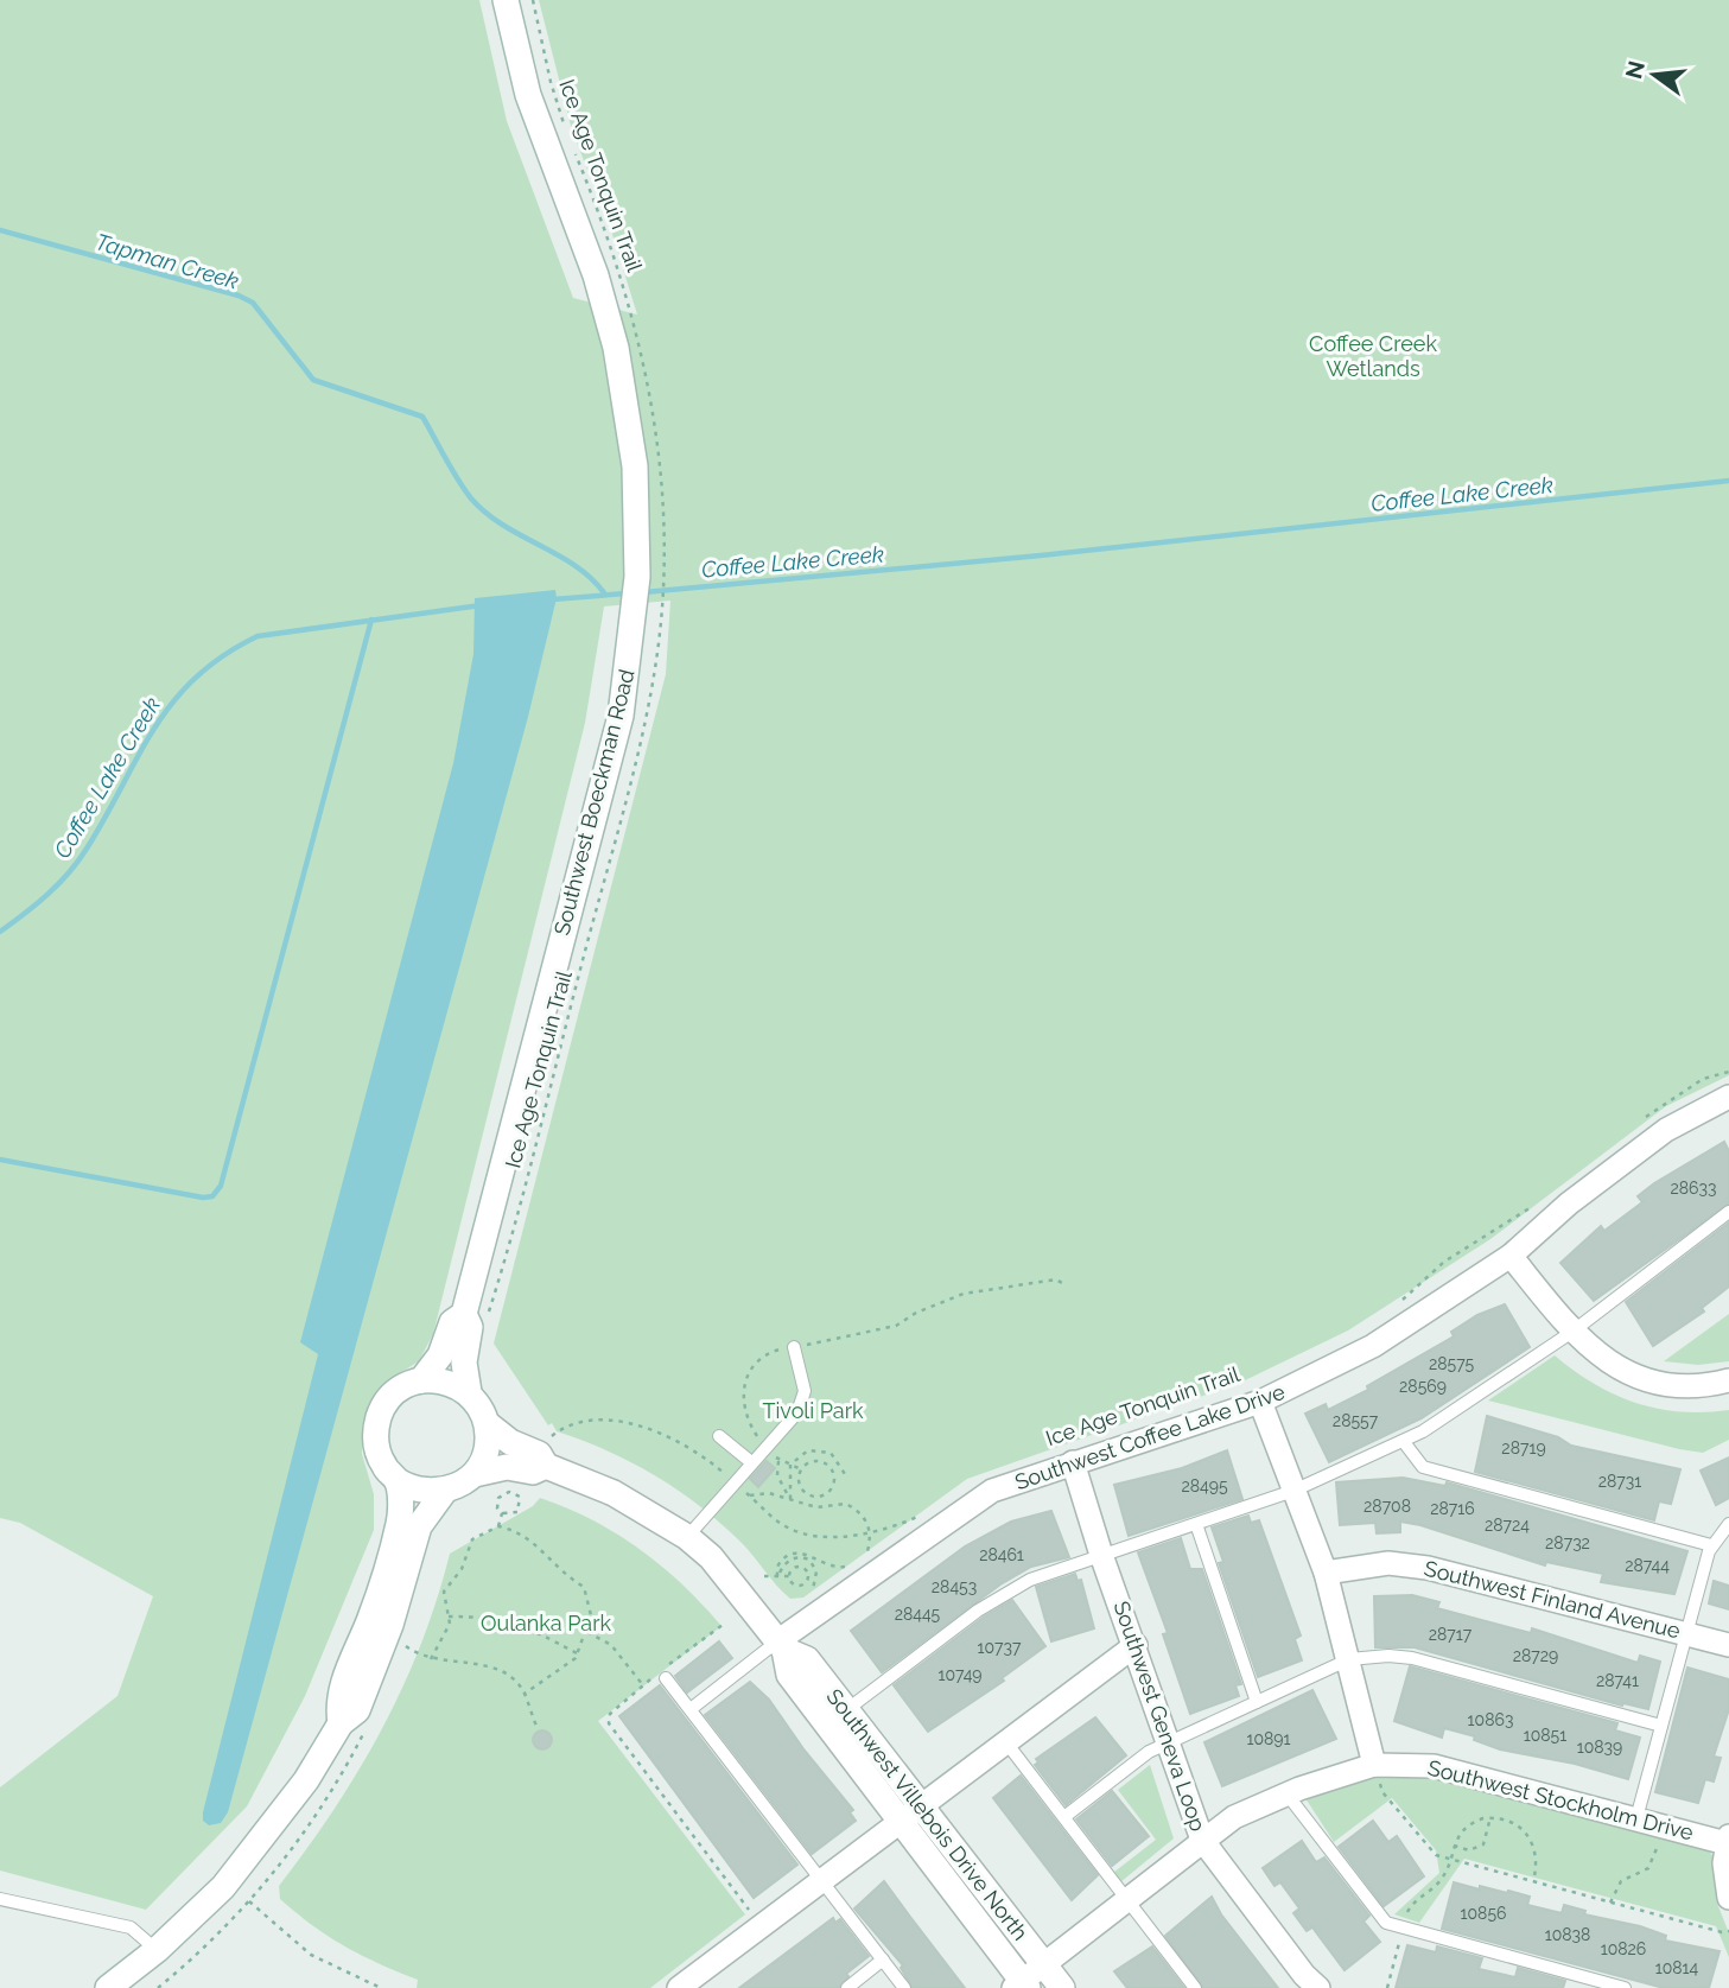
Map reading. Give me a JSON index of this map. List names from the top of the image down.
{
  "streets": {
    "main road": ["Southwest Boeckman Road", "Southwest Villebois Drive North"],
    "street": [
      "Southwest Coffee Lake Drive",
      "Southwest Finland Avenue",
      "Southwest Geneva Loop",
      "Southwest Stockholm Drive"
    ],
    "path": ["Ice Age Tonquin Trail"]
  },
  "crossings": [
    ["Southwest Boeckman Road", "Southwest Villebois Drive North"],
    ["Southwest Coffee Lake Drive", "Southwest Geneva Loop"],
    ["Southwest Coffee Lake Drive", "Southwest Villebois Drive North"],
    ["Southwest Geneva Loop", "Southwest Stockholm Drive"],
    ["Southwest Stockholm Drive", "Southwest Villebois Drive North"]
  ],
  "water": ["Tapman Creek", "Coffee Lake Creek"],
  "parks": ["Coffee Creek Wetlands", "Tivoli Park", "Oulanka Park"],
  "house_numbers": [
    "28633",
    "28575",
    "28569",
    "28557",
    "28719",
    "28731",
    "28495",
    "28708",
    "28716",
    "28724",
    "28732",
    "28461",
    "28744",
    "28453",
    "28445",
    "28717",
    "10737",
    "28729",
    "10749",
    "28741",
    "10863",
    "10851",
    "10891",
    "10839",
    "10856",
    "10838",
    "10826",
    "10814"
  ],
  "north": "left"
}
